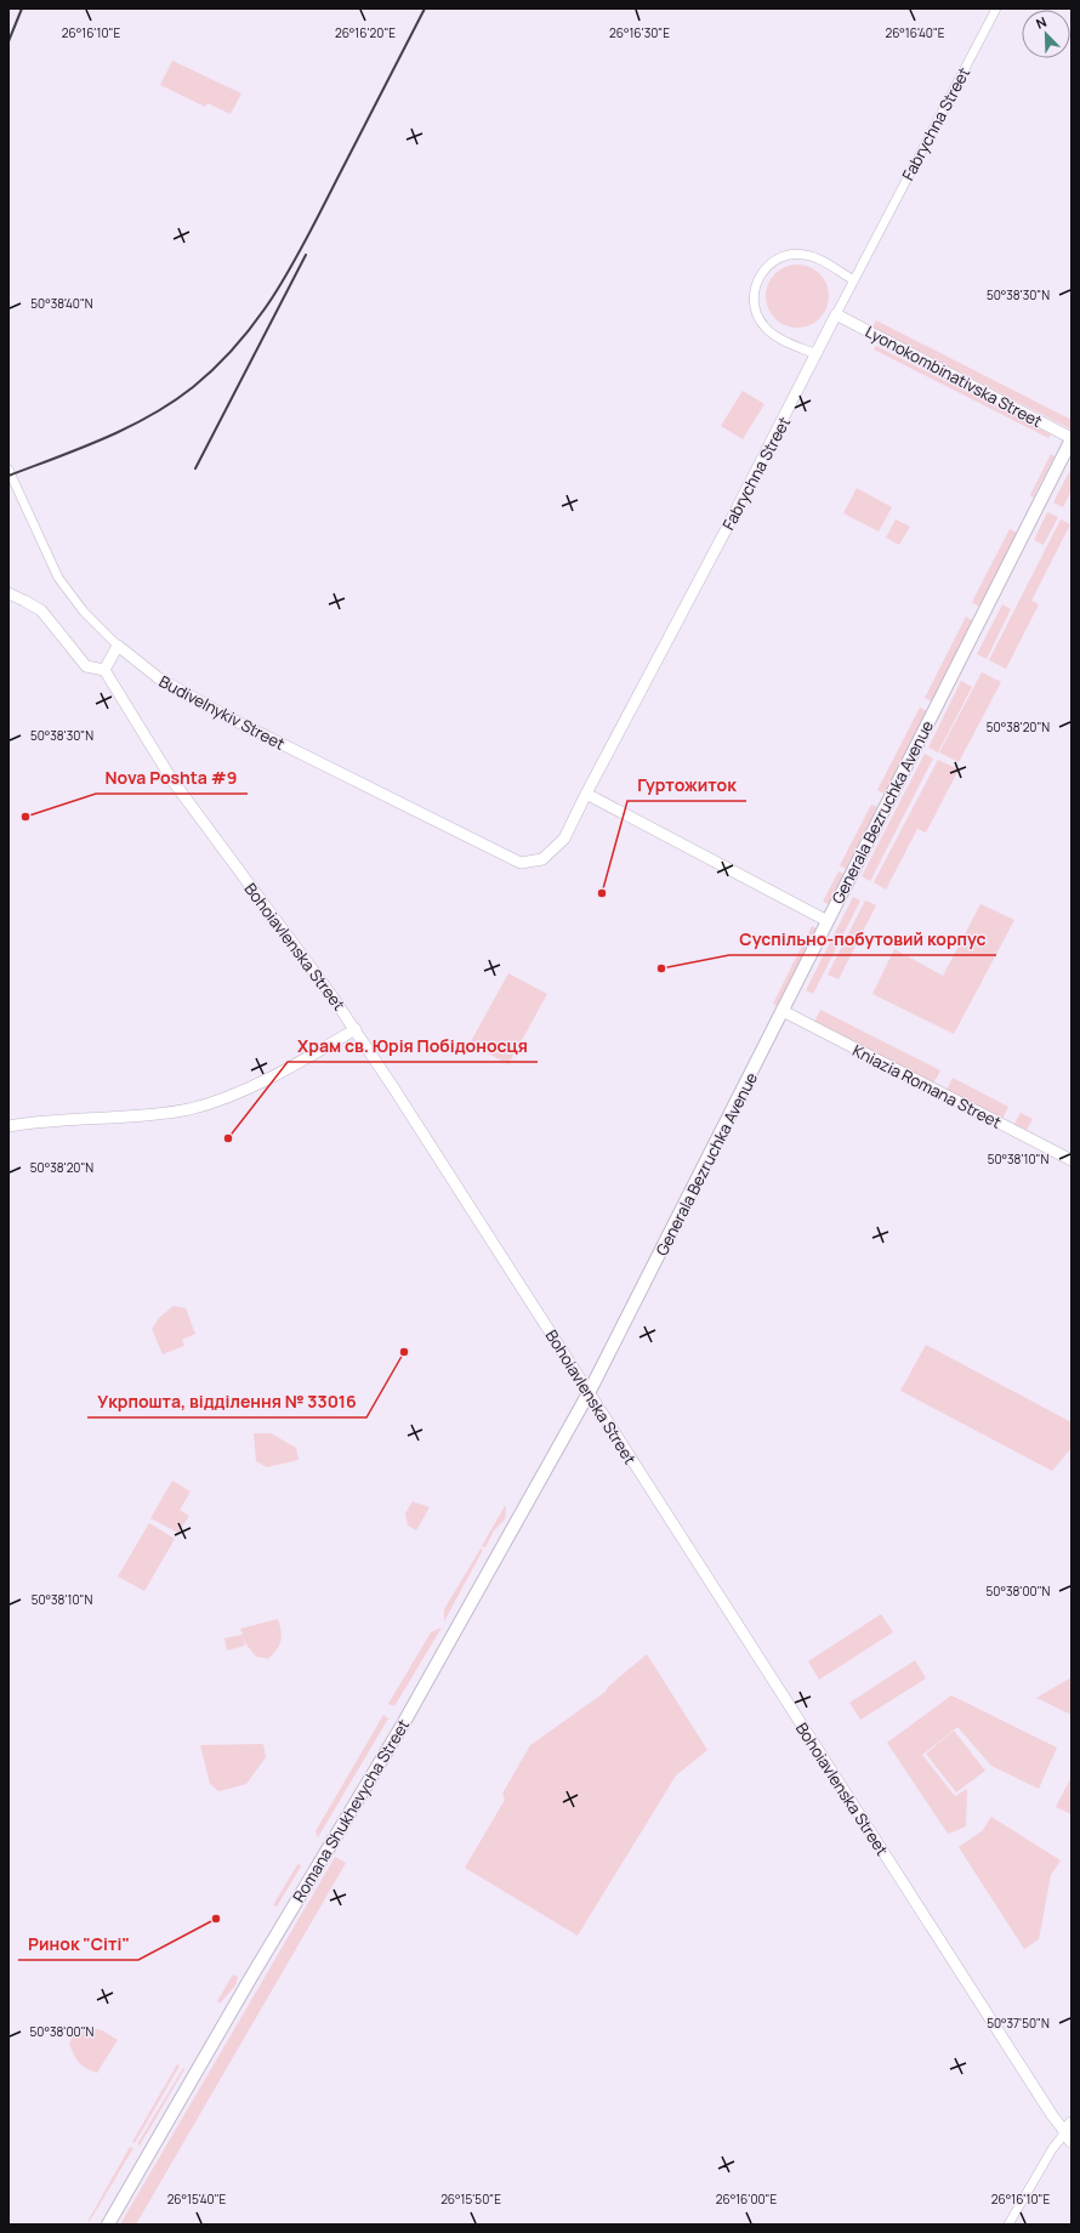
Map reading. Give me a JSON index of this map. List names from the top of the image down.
{
  "streets": {
    "main road": ["Generala Bezruchka Avenue", "Romana Shukhevycha Street"],
    "street": [
      "Fabrychna Street",
      "Lyonokombinativska Street",
      "Budivelnykiv Street",
      "Bohoiavlenska Street",
      "Kniazia Romana Street"
    ]
  },
  "crossings": [
    ["Fabrychna Street", "Lyonokombinativska Street"],
    ["Fabrychna Street", "Budivelnykiv Street"],
    ["Lyonokombinativska Street", "Generala Bezruchka Avenue"],
    ["Generala Bezruchka Avenue", "Bohoiavlenska Street"],
    ["Generala Bezruchka Avenue", "Kniazia Romana Street"],
    ["Generala Bezruchka Avenue", "Romana Shukhevycha Street"],
    ["Bohoiavlenska Street", "Romana Shukhevycha Street"]
  ],
  "places": [
    "Nova Poshta #9",
    "Гуртожиток",
    "Суспільно-побутовий корпус",
    "Храм св. Юрія Побідоносця",
    "Укрпошта, відділення № 33016",
    "Ринок \"Сіті\""
  ],
  "north": "top left",
  "coordinates": [
    "26°16'10\"E",
    "26°16'20\"E",
    "26°16'30\"E",
    "26°16'40\"E",
    "50°38'30\"N",
    "50°38'40\"N",
    "50°38'20\"N",
    "50°38'10\"N",
    "50°38'00\"N",
    "50°37'50\"N",
    "26°15'40\"E",
    "26°15'50\"E",
    "26°16'00\"E"
  ]
}
